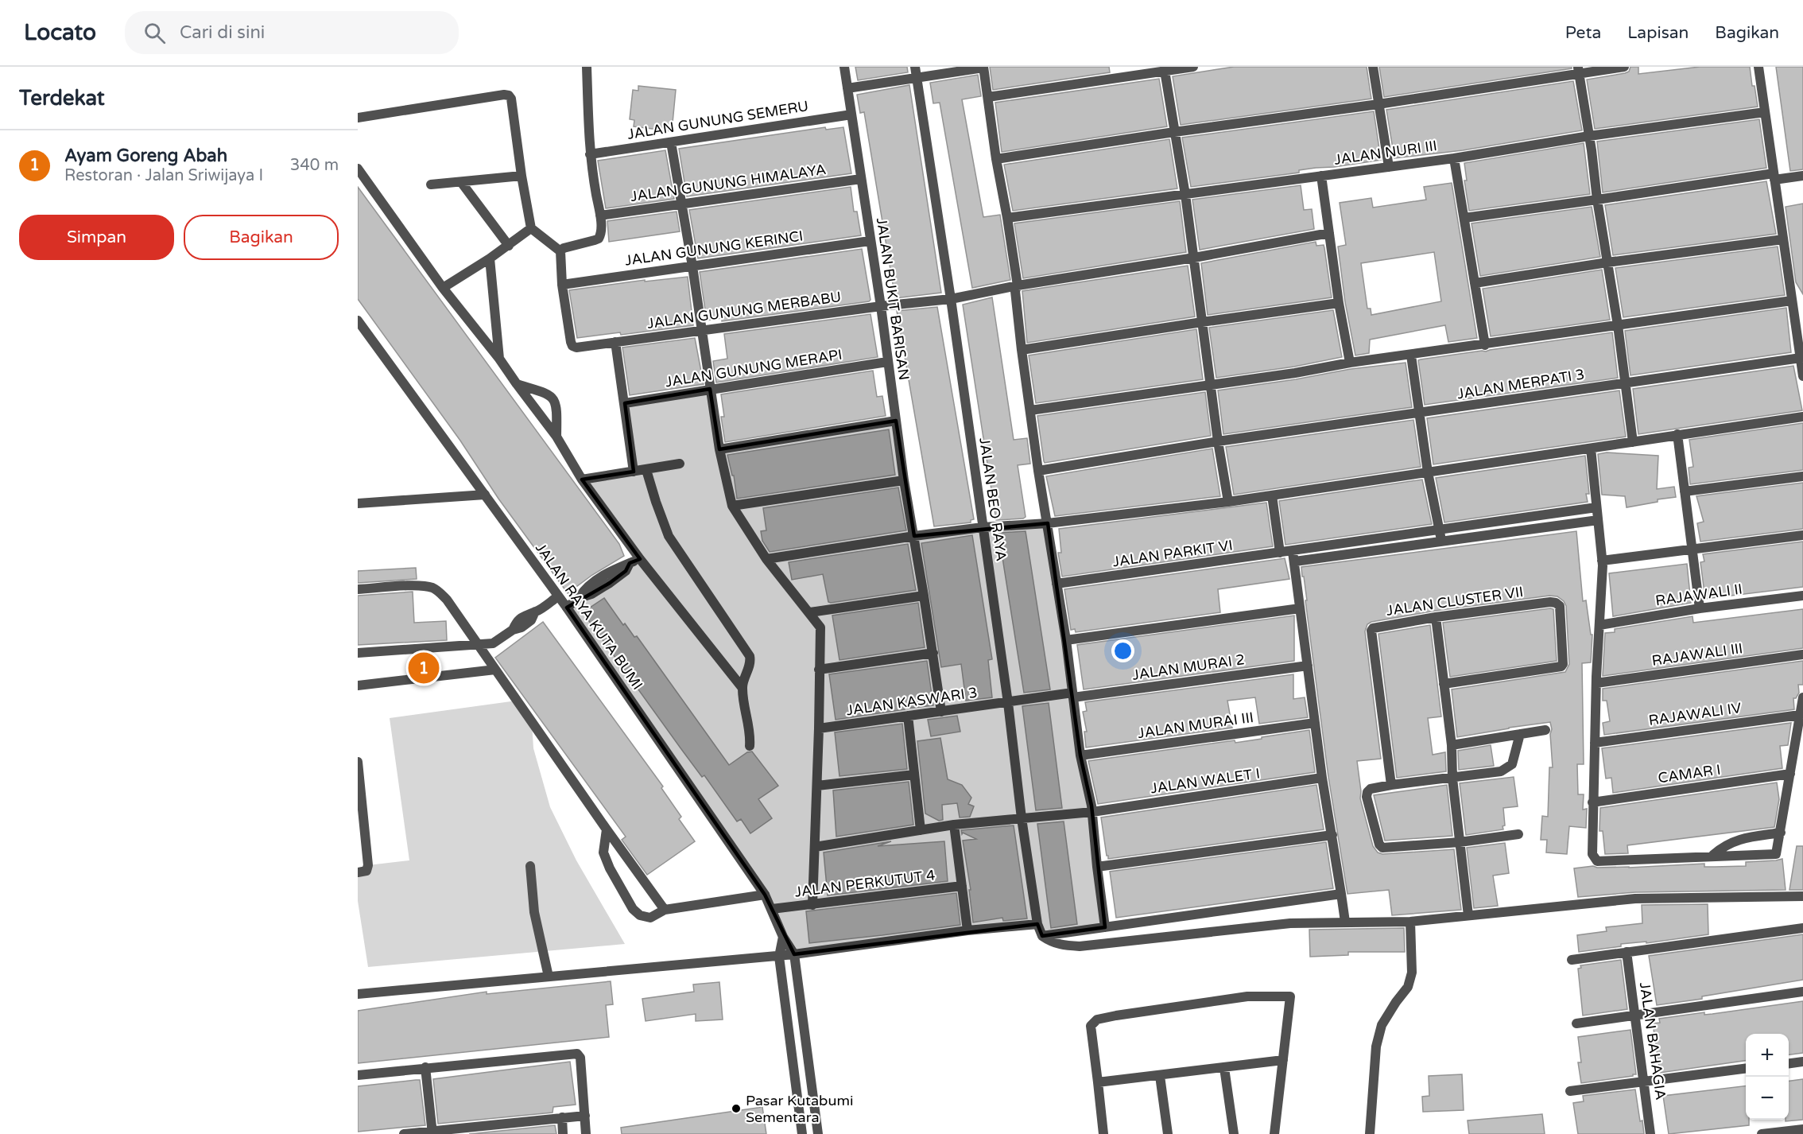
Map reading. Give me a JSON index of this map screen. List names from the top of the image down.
{
  "streets": {
    "street": [
      "JALAN GUNUNG SEMERU",
      "JALAN NURI III",
      "JALAN GUNUNG HIMALAYA",
      "JALAN GUNUNG KERINCI",
      "JALAN BUKIT BARISAN",
      "JALAN GUNUNG MERBABU",
      "JALAN GUNUNG MERAPI",
      "JALAN MERPATI 3",
      "JALAN BEO RAYA",
      "JALAN PARKIT VI",
      "RAJAWALI II",
      "JALAN CLUSTER VII",
      "JALAN RAYA KUTA BUMI",
      "RAJAWALI III",
      "JALAN MURAI 2",
      "JALAN KASWARI 3",
      "RAJAWALI IV",
      "JALAN MURAI III",
      "CAMAR I",
      "JALAN WALET I",
      "JALAN PERKUTUT 4",
      "JALAN BAHAGIA"
    ]
  },
  "crossings": [
    ["JALAN GUNUNG SEMERU", "JALAN BUKIT BARISAN"],
    ["JALAN GUNUNG HIMALAYA", "JALAN BUKIT BARISAN"],
    ["JALAN GUNUNG KERINCI", "JALAN BUKIT BARISAN"],
    ["JALAN GUNUNG KERINCI", "JALAN GUNUNG MERBABU"],
    ["JALAN BUKIT BARISAN", "JALAN GUNUNG MERBABU"],
    ["JALAN BUKIT BARISAN", "JALAN GUNUNG MERAPI"],
    ["JALAN BUKIT BARISAN", "JALAN KASWARI 3"],
    ["JALAN GUNUNG MERBABU", "JALAN BEO RAYA"],
    ["JALAN BEO RAYA", "JALAN MURAI 2"],
    ["JALAN BEO RAYA", "JALAN KASWARI 3"],
    ["JALAN BEO RAYA", "JALAN WALET I"],
    ["JALAN RAYA KUTA BUMI", "JALAN PERKUTUT 4"],
    ["JALAN MURAI 2", "JALAN KASWARI 3"]
  ],
  "places": ["Pasar Kutabumi Sementara"],
  "page": {
    "header": "Locato",
    "search": "Cari di sini",
    "nav": ["Peta", "Lapisan", "Bagikan"],
    "heading": "Terdekat",
    "list": [
      {
        "mark": "1",
        "name": "Ayam Goreng Abah",
        "note": "Restoran · Jalan Sriwijaya I",
        "value": "340 m"
      }
    ],
    "buttons": ["Simpan", "Bagikan"],
    "pins": "1",
    "map_buttons": ["+", "−"]
  }
}
